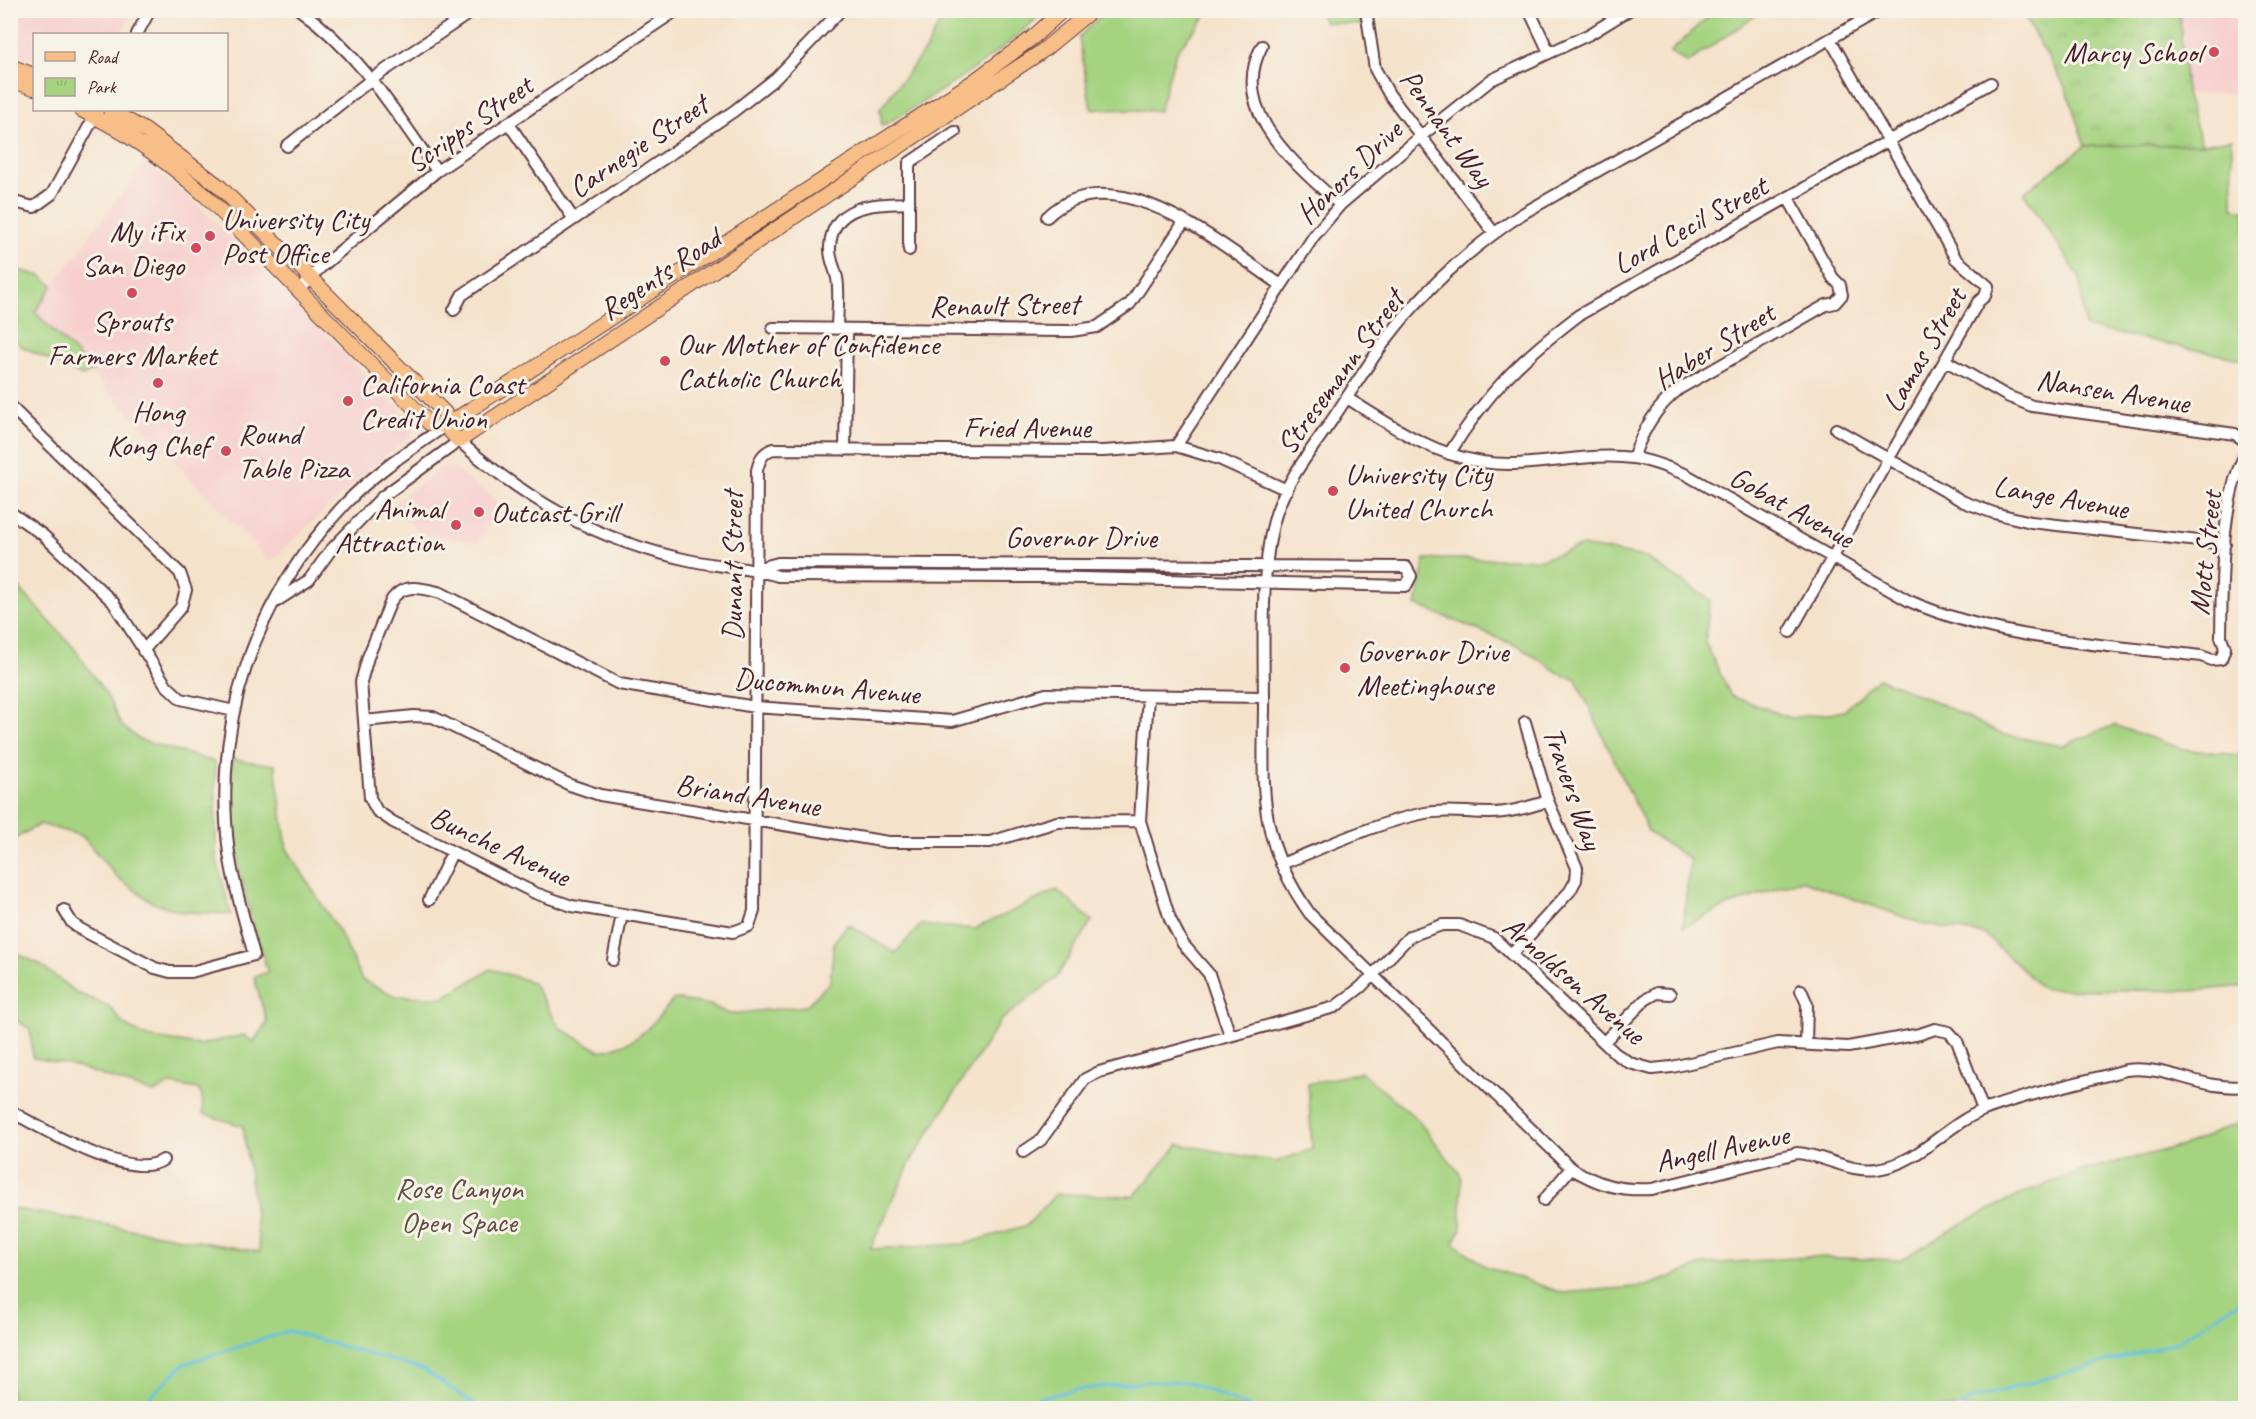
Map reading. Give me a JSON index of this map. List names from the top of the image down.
{
  "streets": {
    "main road": ["Regents Road", "Governor Drive"],
    "street": [
      "Scripps Street",
      "Pennant Way",
      "Carnegie Street",
      "Honors Drive",
      "Lord Cecil Street",
      "Renault Street",
      "Haber Street",
      "Lamas Street",
      "Stresemann Street",
      "Nansen Avenue",
      "Fried Avenue",
      "Lange Avenue",
      "Gobat Avenue",
      "Mott Street",
      "Dunant Street",
      "Ducommun Avenue",
      "Travers Way",
      "Briand Avenue",
      "Bunche Avenue",
      "Arnoldson Avenue",
      "Angell Avenue"
    ]
  },
  "crossings": [
    ["Scripps Street", "Governor Drive"],
    ["Pennant Way", "Honors Drive"],
    ["Pennant Way", "Stresemann Street"],
    ["Honors Drive", "Fried Avenue"],
    ["Lord Cecil Street", "Haber Street"],
    ["Lord Cecil Street", "Lamas Street"],
    ["Lord Cecil Street", "Gobat Avenue"],
    ["Regents Road", "Governor Drive"],
    ["Haber Street", "Gobat Avenue"],
    ["Lamas Street", "Stresemann Street"],
    ["Lamas Street", "Nansen Avenue"],
    ["Lamas Street", "Lange Avenue"],
    ["Lamas Street", "Gobat Avenue"],
    ["Stresemann Street", "Fried Avenue"],
    ["Stresemann Street", "Gobat Avenue"],
    ["Stresemann Street", "Governor Drive"],
    ["Stresemann Street", "Ducommun Avenue"],
    ["Stresemann Street", "Arnoldson Avenue"],
    ["Stresemann Street", "Angell Avenue"],
    ["Nansen Avenue", "Mott Street"],
    ["Fried Avenue", "Dunant Street"],
    ["Lange Avenue", "Mott Street"],
    ["Gobat Avenue", "Mott Street"],
    ["Governor Drive", "Dunant Street"],
    ["Dunant Street", "Ducommun Avenue"],
    ["Dunant Street", "Briand Avenue"],
    ["Dunant Street", "Bunche Avenue"],
    ["Ducommun Avenue", "Briand Avenue"],
    ["Ducommun Avenue", "Bunche Avenue"],
    ["Travers Way", "Arnoldson Avenue"],
    ["Briand Avenue", "Bunche Avenue"],
    ["Arnoldson Avenue", "Angell Avenue"]
  ],
  "parks": ["Rose Canyon Open Space"],
  "places": [
    "Marcy School",
    "University City Post Office",
    "My iFix San Diego",
    "Sprouts Farmers Market",
    "Our Mother of Confidence Catholic Church",
    "Hong Kong Chef",
    "California Coast Credit Union",
    "Round Table Pizza",
    "University City United Church",
    "Outcast Grill",
    "Animal Attraction",
    "Governor Drive Meetinghouse"
  ],
  "legend": ["Road", "Park"]
}
